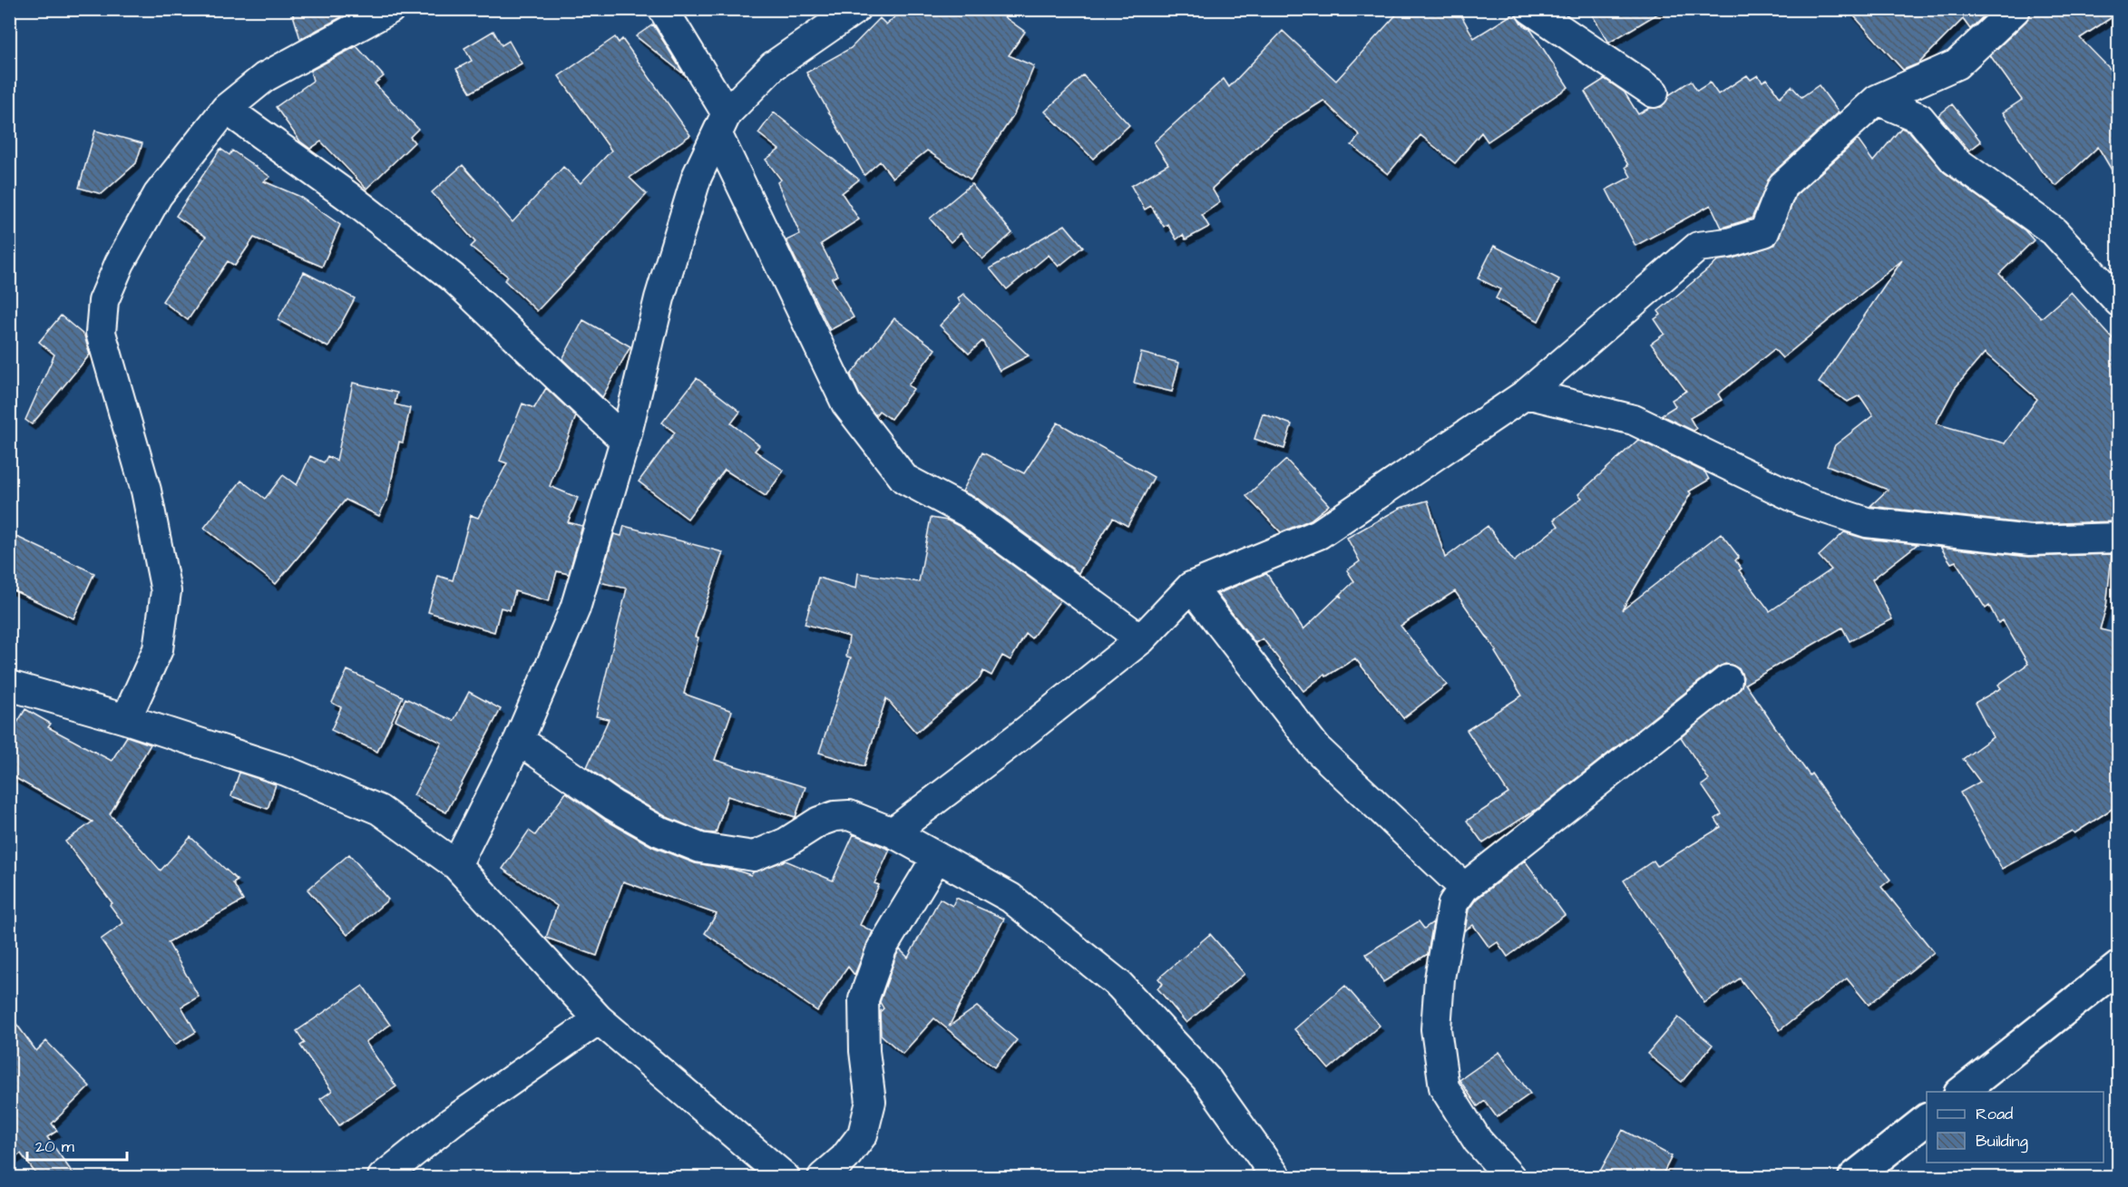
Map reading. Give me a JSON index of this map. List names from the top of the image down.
{
  "legend": ["Road", "Building"],
  "scale_bar": "20 m"
}
